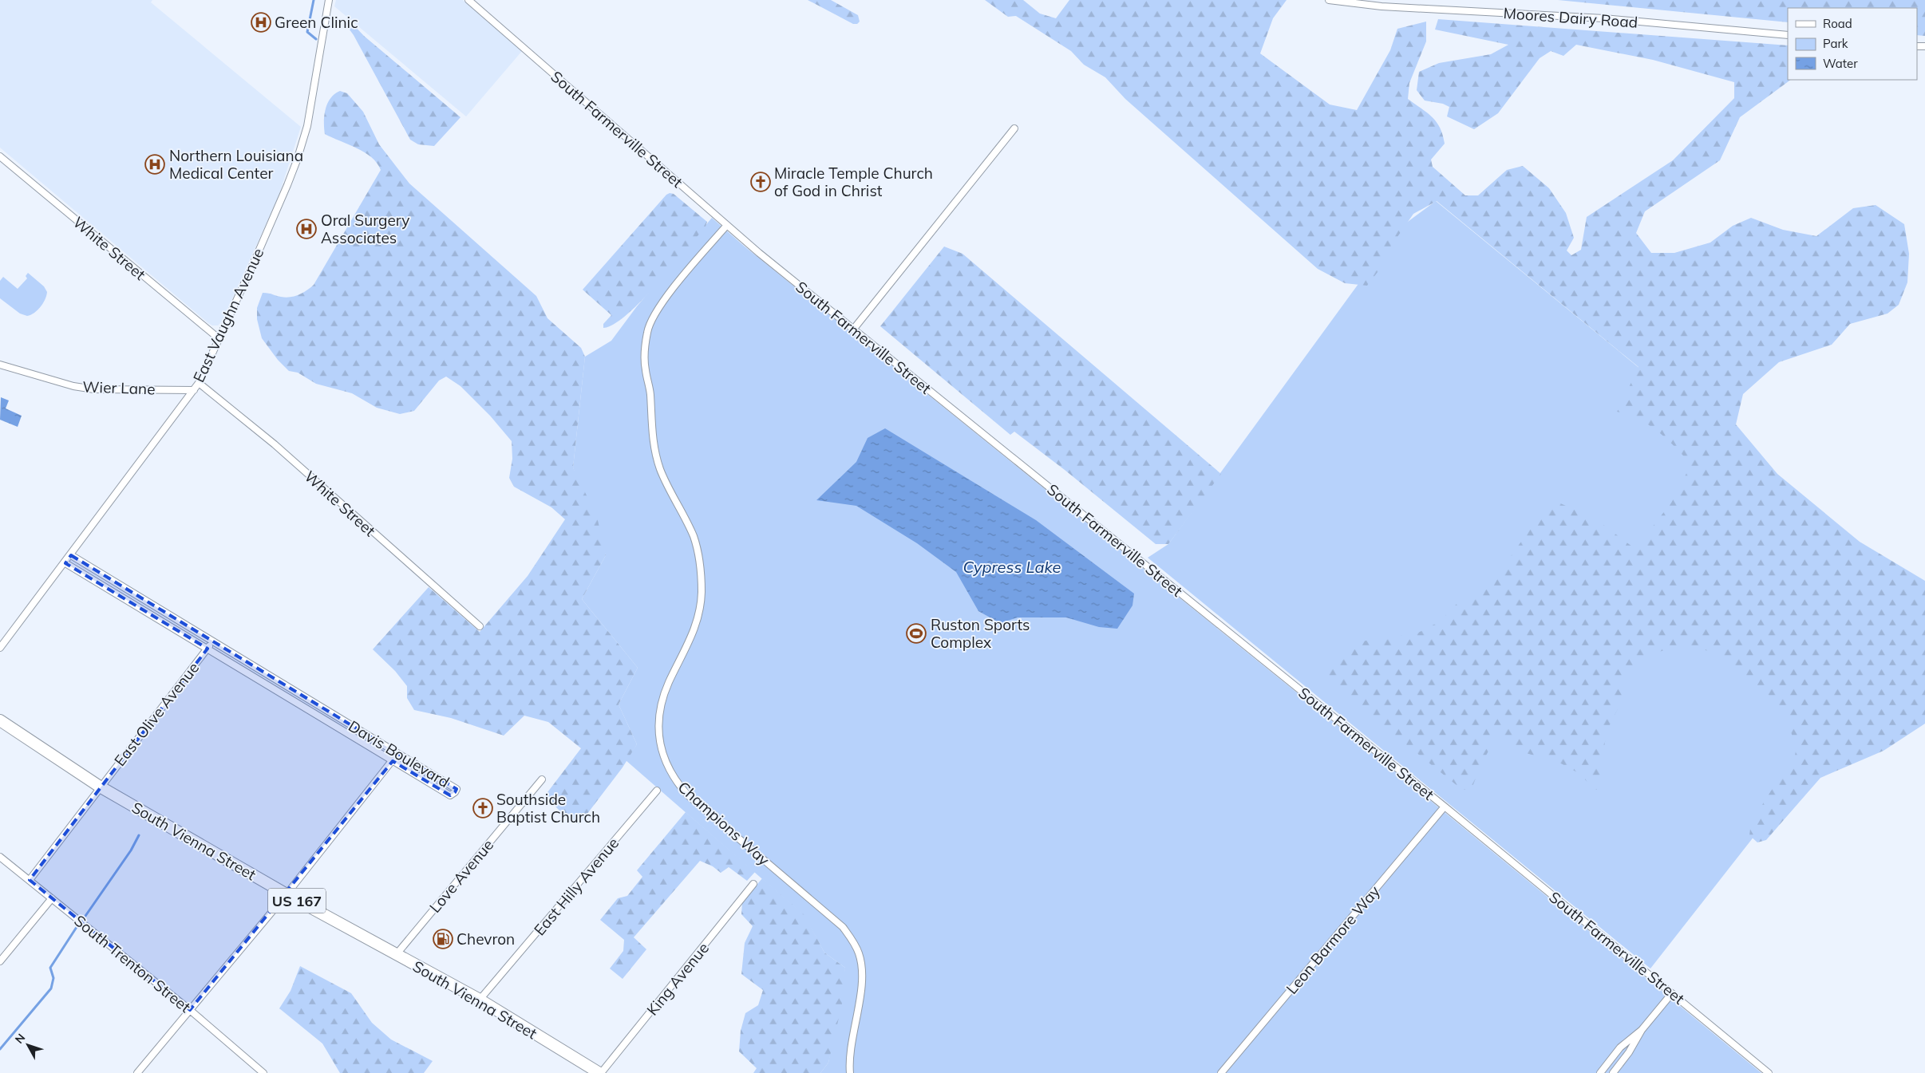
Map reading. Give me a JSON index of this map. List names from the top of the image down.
{
  "streets": {
    "highway": ["South Vienna Street", "US 167"],
    "street": [
      "Moores Dairy Road",
      "South Farmerville Street",
      "White Street",
      "East Vaughn Avenue",
      "Wier Lane",
      "East Olive Avenue",
      "Davis Boulevard",
      "Champions Way",
      "Love Avenue",
      "East Hilly Avenue",
      "Leon Barmore Way",
      "South Trenton Street",
      "King Avenue"
    ]
  },
  "crossings": [
    ["South Farmerville Street", "Champions Way"],
    ["South Farmerville Street", "Leon Barmore Way"],
    ["White Street", "East Vaughn Avenue"],
    ["East Vaughn Avenue", "Wier Lane"],
    ["East Vaughn Avenue", "Davis Boulevard"],
    ["East Olive Avenue", "Davis Boulevard"],
    ["East Olive Avenue", "South Vienna Street"],
    ["East Olive Avenue", "South Trenton Street"],
    ["South Vienna Street", "Love Avenue"],
    ["South Vienna Street", "East Hilly Avenue"],
    ["South Vienna Street", "King Avenue"]
  ],
  "water": ["Cypress Lake"],
  "places": {
    "hospital": ["Green Clinic", "Northern Louisiana Medical Center", "Oral Surgery Associates"],
    "church": ["Miracle Temple Church of God in Christ", "Southside Baptist Church"],
    "sports": ["Ruston Sports Complex"],
    "fuel station": ["Chevron"]
  },
  "legend": ["Road", "Park", "Water"],
  "north": "top left"
}
